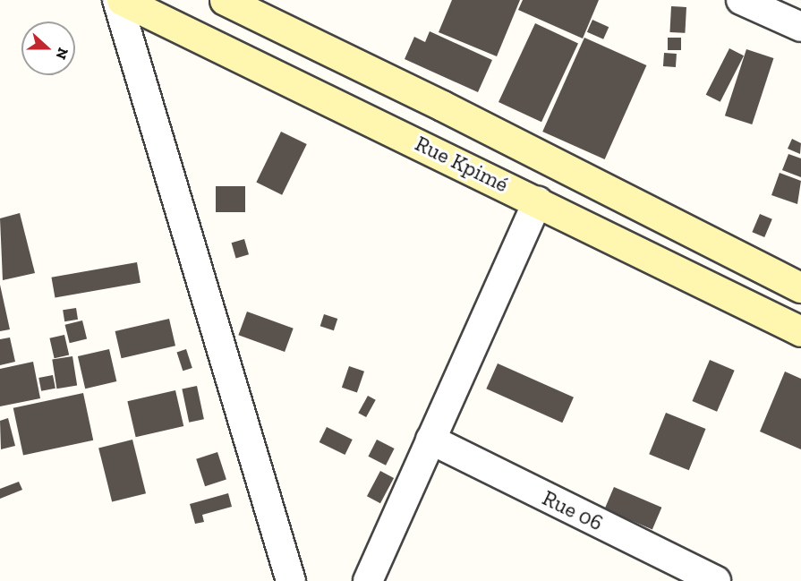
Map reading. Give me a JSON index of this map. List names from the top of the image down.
{
  "streets": {
    "main road": ["Rue Kpimé"],
    "street": ["Rue 06"]
  },
  "north": "right"
}
